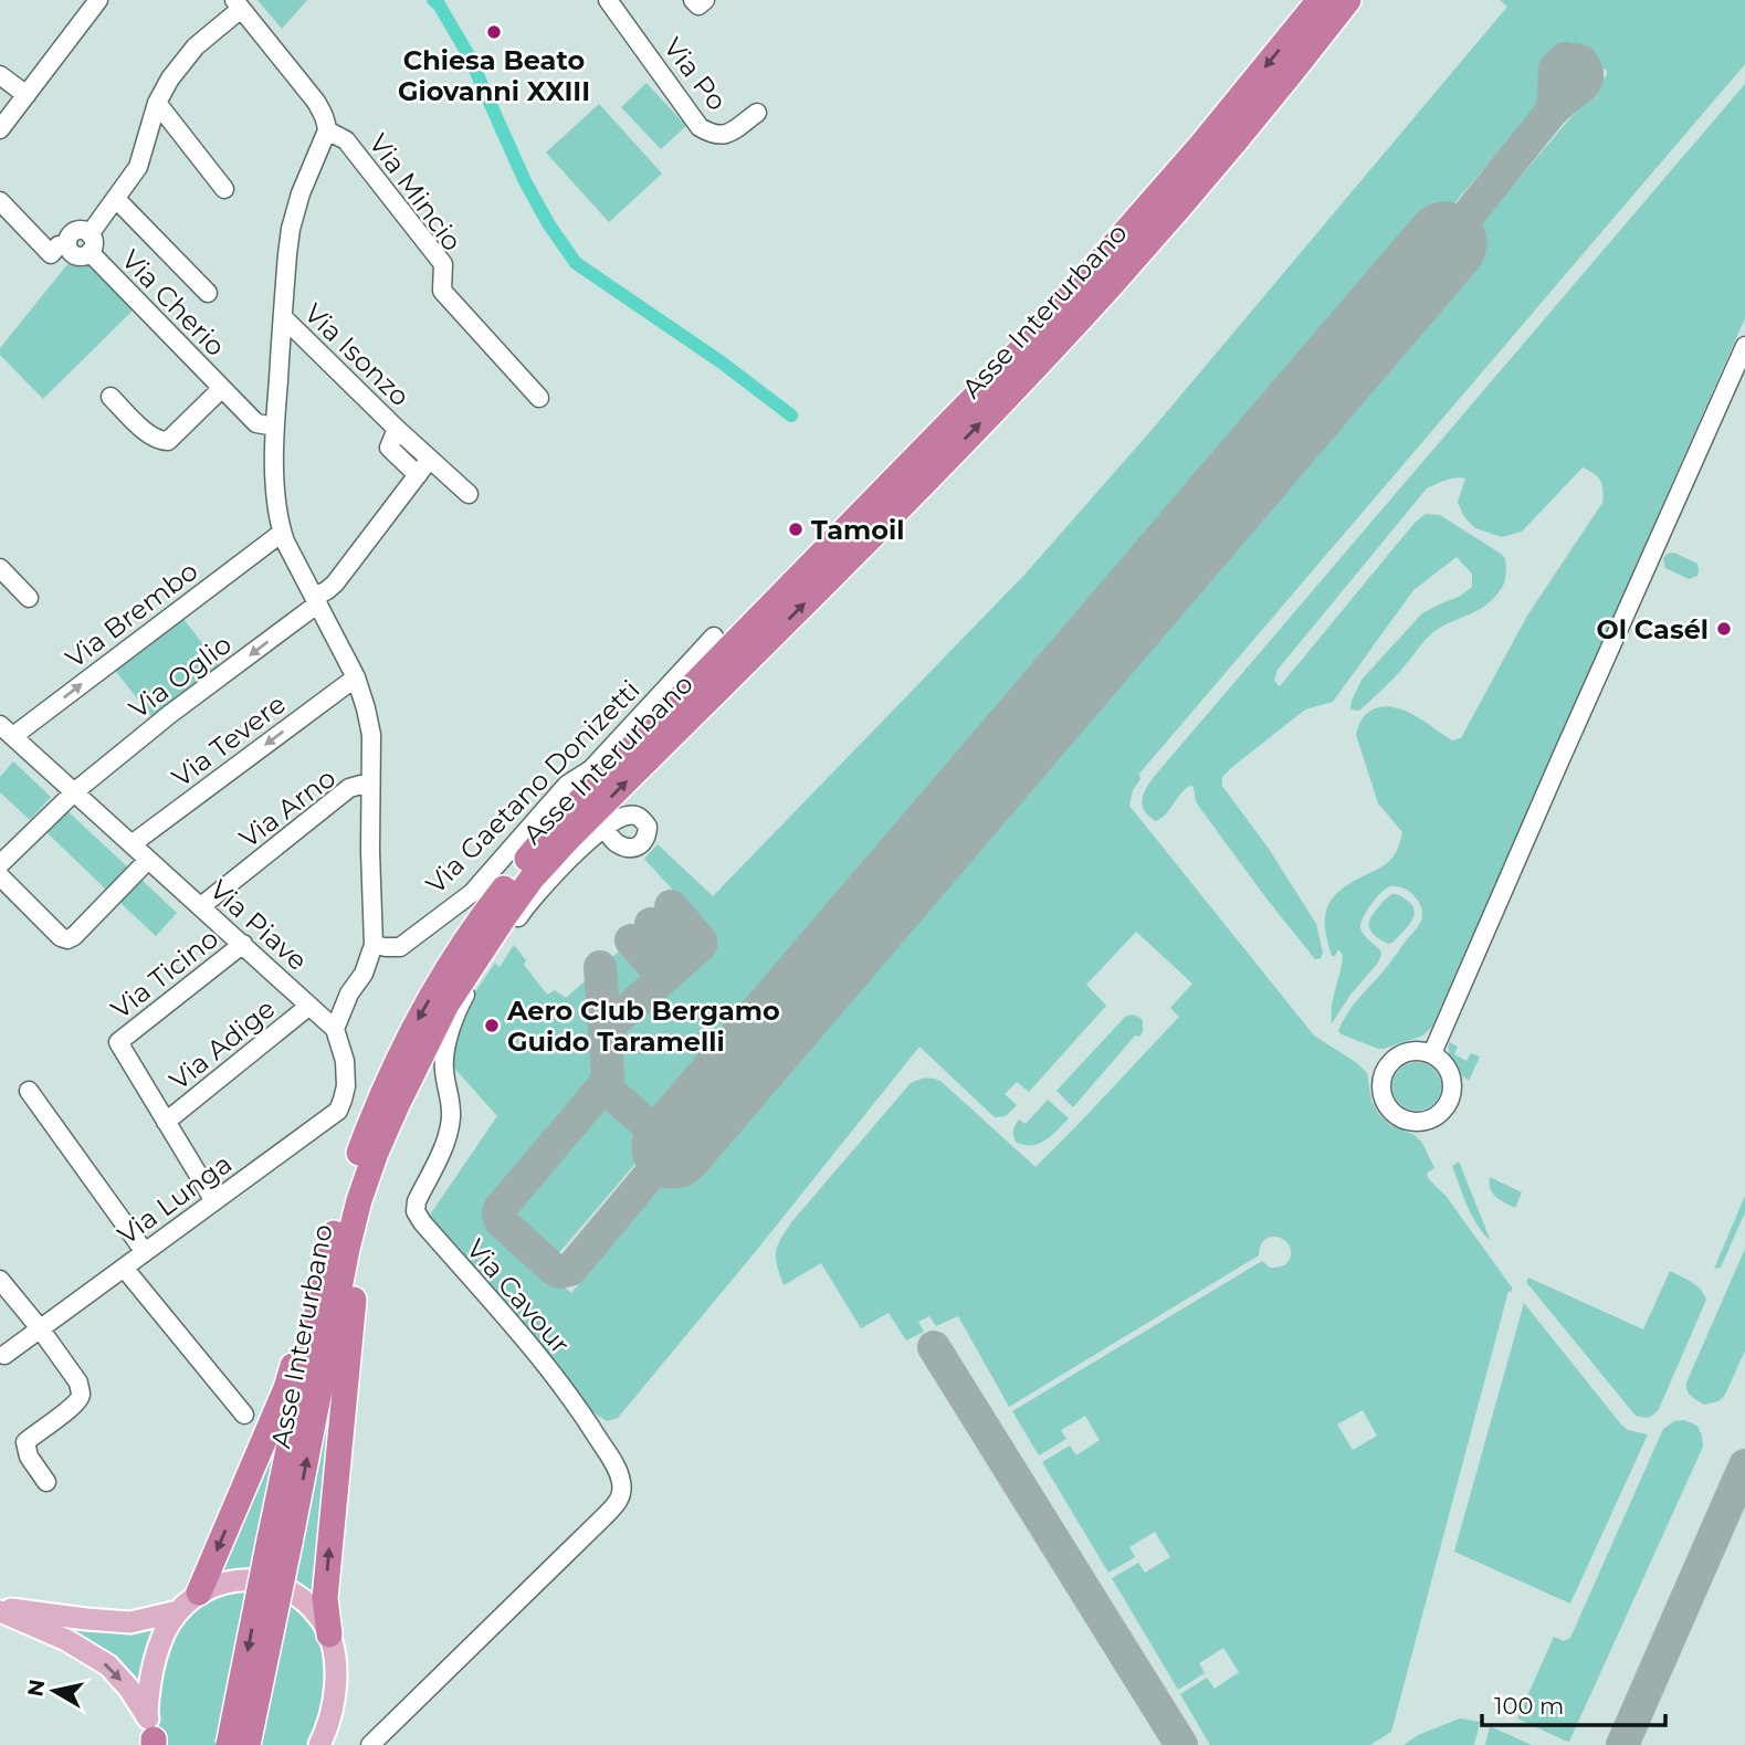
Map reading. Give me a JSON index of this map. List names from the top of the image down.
{
  "streets": {
    "highway": ["Asse Interurbano"],
    "street": [
      "Via Po",
      "Via Mincio",
      "Via Cherio",
      "Via Isonzo",
      "Via Brembo",
      "Via Oglio",
      "Via Tevere",
      "Via Gaetano Donizetti",
      "Via Arno",
      "Via Piave",
      "Via Ticino",
      "Via Adige",
      "Via Lunga",
      "Via Cavour"
    ]
  },
  "crossings": [
    ["Via Brembo", "Via Piave"],
    ["Via Oglio", "Via Piave"],
    ["Via Tevere", "Via Piave"],
    ["Via Arno", "Via Piave"],
    ["Via Piave", "Via Ticino"],
    ["Via Piave", "Via Adige"],
    ["Via Piave", "Via Lunga"],
    ["Via Ticino", "Via Adige"],
    ["Via Ticino", "Via Lunga"]
  ],
  "one_way": ["Via Brembo", "Via Oglio", "Via Tevere"],
  "places": [
    "Chiesa Beato Giovanni XXIII",
    "Tamoil",
    "Ol Casél",
    "Aero Club Bergamo Guido Taramelli"
  ],
  "scale_bar": "100 m",
  "north": "left"
}
